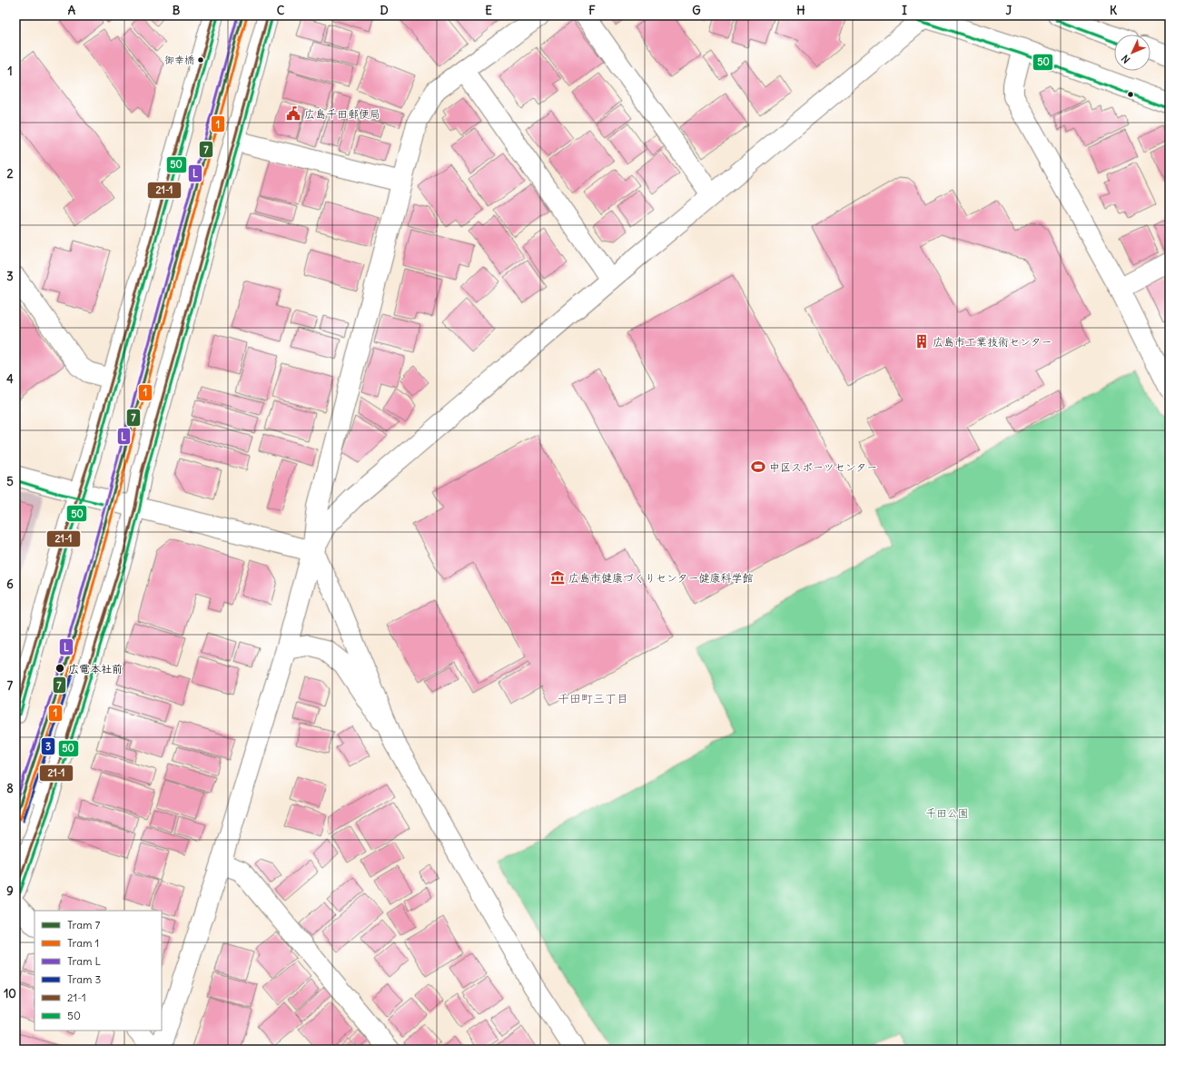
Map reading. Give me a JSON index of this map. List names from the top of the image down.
{
  "districts": ["千田町三丁目"],
  "parks": ["千田公園"],
  "places": {
    "other": ["御幸橋", "広電本社前"],
    "public building": ["広島千田郵便局"],
    "building": ["広島市工業技術センター"],
    "sports": ["中区スポーツセンター"],
    "museum": ["広島市健康づくりセンター健康科学館"]
  },
  "lines": [
    "tram line 7",
    "tram line L",
    "transit line 21-1",
    "tram line 1",
    "transit line 50",
    "tram line 3"
  ],
  "legend": [
    "Tram 7",
    "Tram 1",
    "Tram L",
    "Tram 3",
    "21-1",
    "50"
  ],
  "north": "bottom left",
  "grid": {
    "columns": [
      "A",
      "B",
      "C",
      "D",
      "E",
      "F",
      "G",
      "H",
      "I",
      "J",
      "K"
    ],
    "rows": [
      "1",
      "2",
      "3",
      "4",
      "5",
      "6",
      "7",
      "8",
      "9",
      "10"
    ]
  }
}
